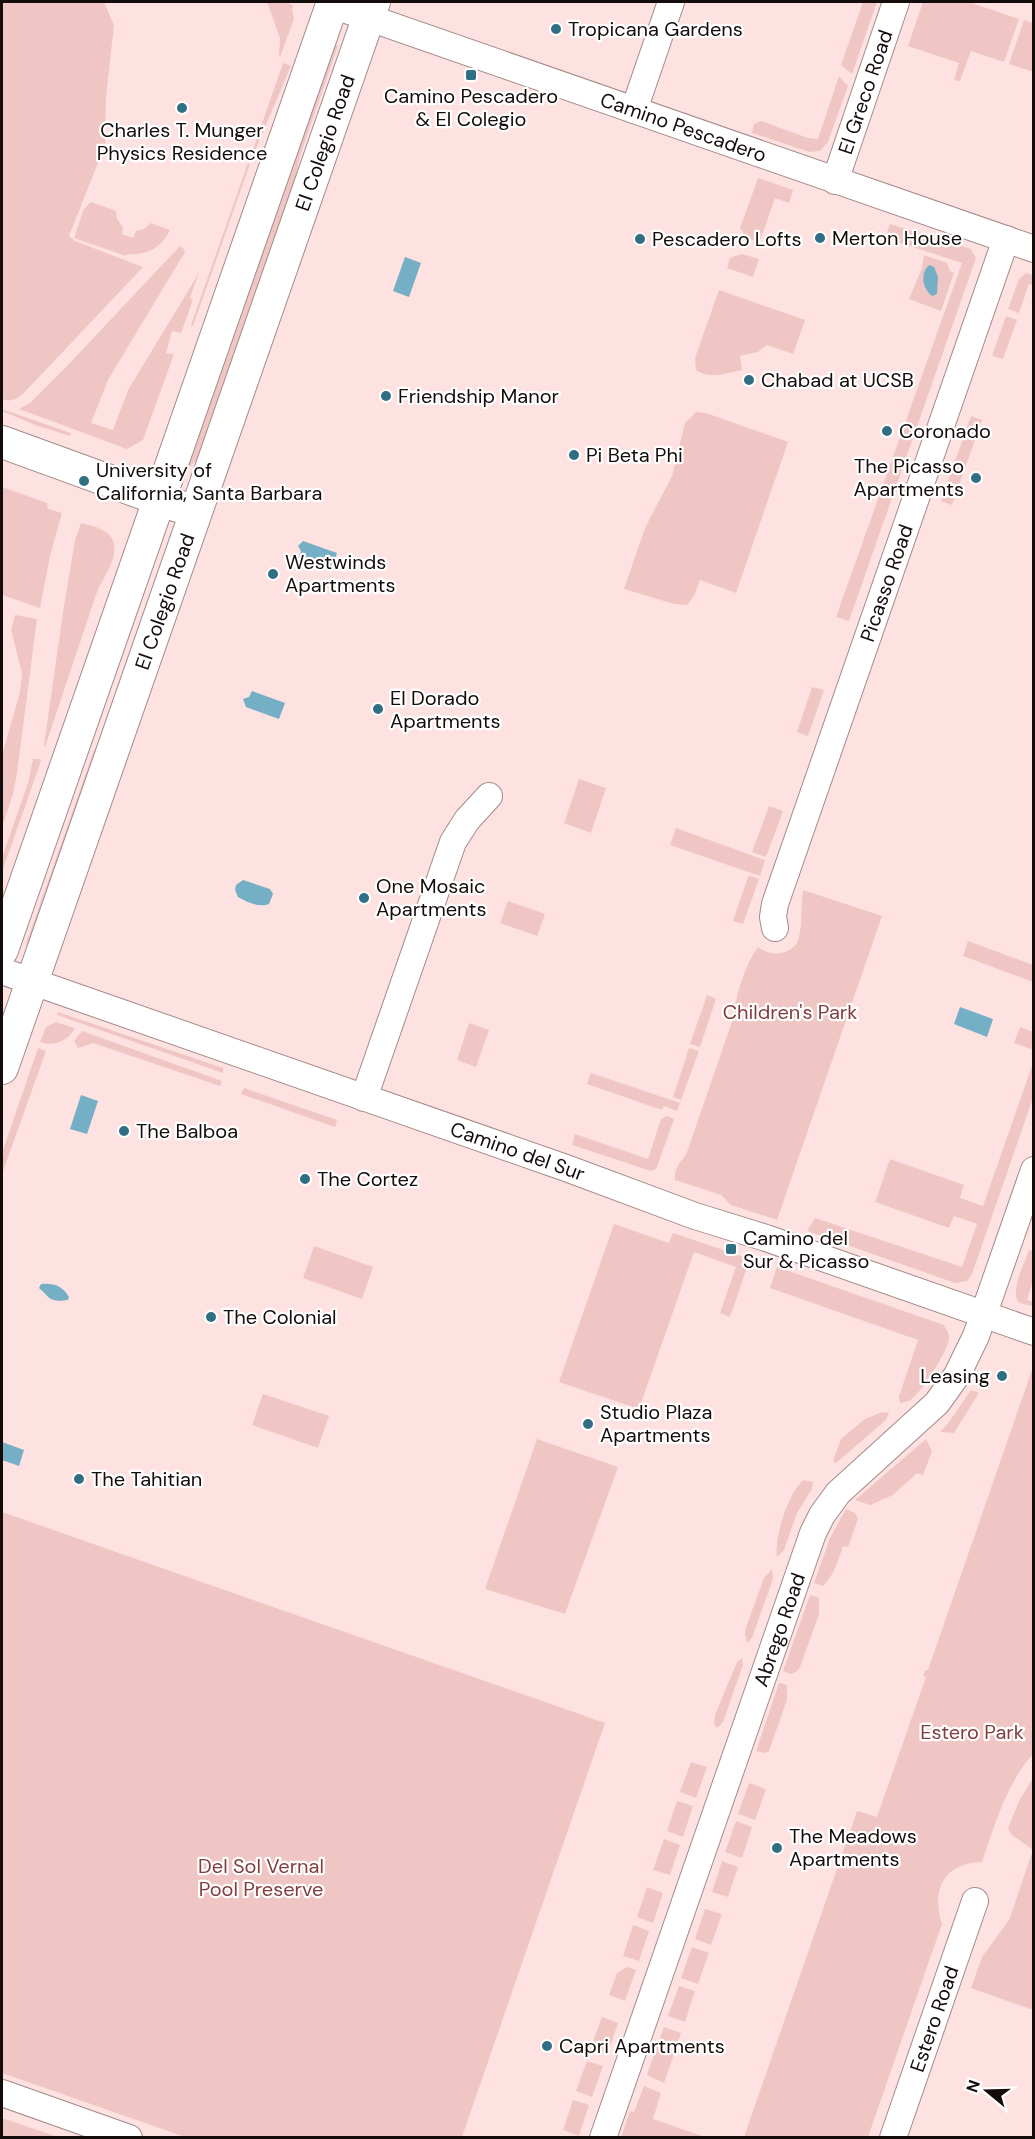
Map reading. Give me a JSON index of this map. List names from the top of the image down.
{
  "streets": {
    "main road": ["El Colegio Road"],
    "street": [
      "El Greco Road",
      "Camino Pescadero",
      "Picasso Road",
      "Camino del Sur",
      "Abrego Road",
      "Estero Road"
    ]
  },
  "crossings": [
    ["El Greco Road", "Camino Pescadero"],
    ["Camino Pescadero", "El Colegio Road"],
    ["Camino Pescadero", "Picasso Road"],
    ["El Colegio Road", "Camino del Sur"],
    ["Camino del Sur", "Abrego Road"]
  ],
  "parks": ["Children's Park", "Estero Park", "Del Sol Vernal Pool Preserve"],
  "places": {
    "other": [
      "Tropicana Gardens",
      "Charles T. Munger Physics Residence",
      "Merton House",
      "Pescadero Lofts",
      "Chabad at UCSB",
      "Friendship Manor",
      "Coronado",
      "Pi Beta Phi",
      "The Picasso Apartments",
      "University of California, Santa Barbara",
      "Westwinds Apartments",
      "El Dorado Apartments",
      "One Mosaic Apartments",
      "The Balboa",
      "The Cortez",
      "The Colonial",
      "Leasing",
      "Studio Plaza Apartments",
      "The Tahitian",
      "The Meadows Apartments",
      "Capri Apartments"
    ],
    "transit": ["Camino Pescadero & El Colegio", "Camino del Sur & Picasso"]
  },
  "north": "left"
}
